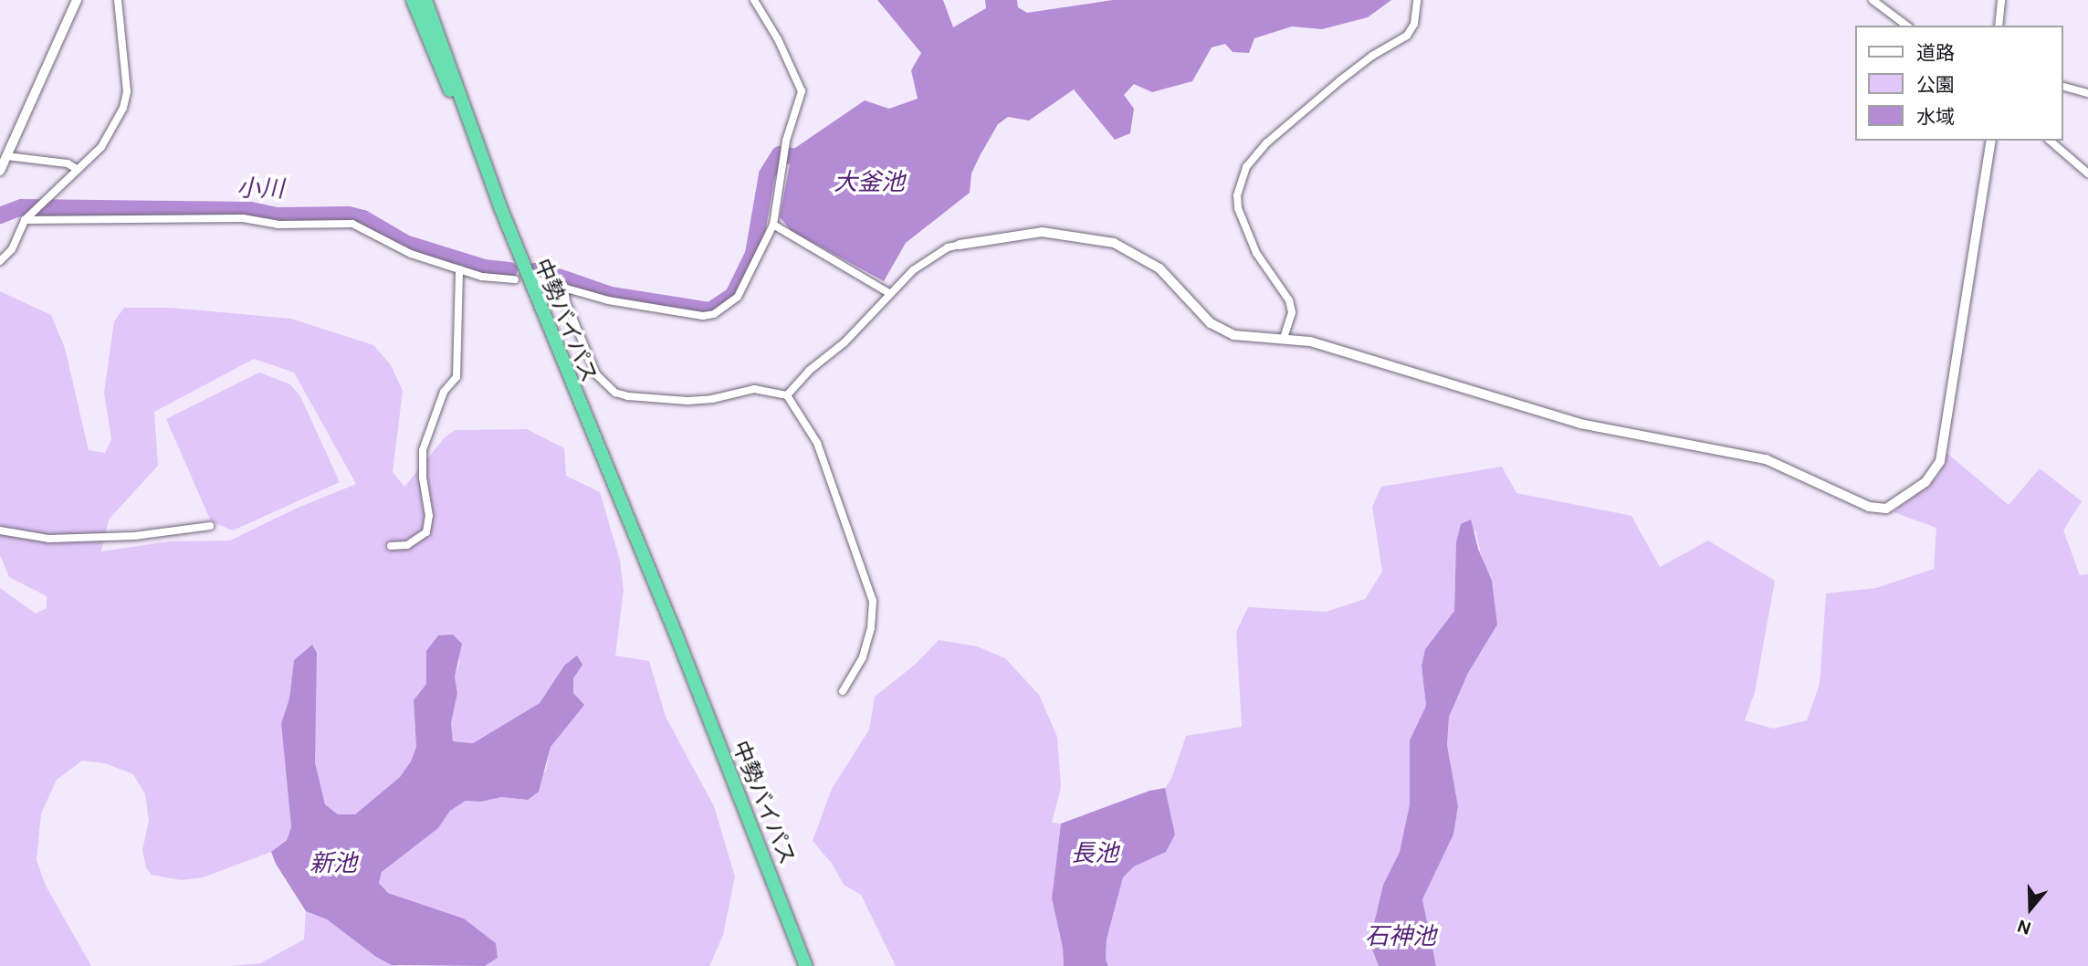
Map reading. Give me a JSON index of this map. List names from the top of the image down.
{
  "streets": {
    "highway": ["中勢バイパス"]
  },
  "water": [
    "大釜池",
    "小川",
    "長池",
    "新池",
    "石神池"
  ],
  "legend": ["道路", "公園", "水域"],
  "north": "bottom"
}
